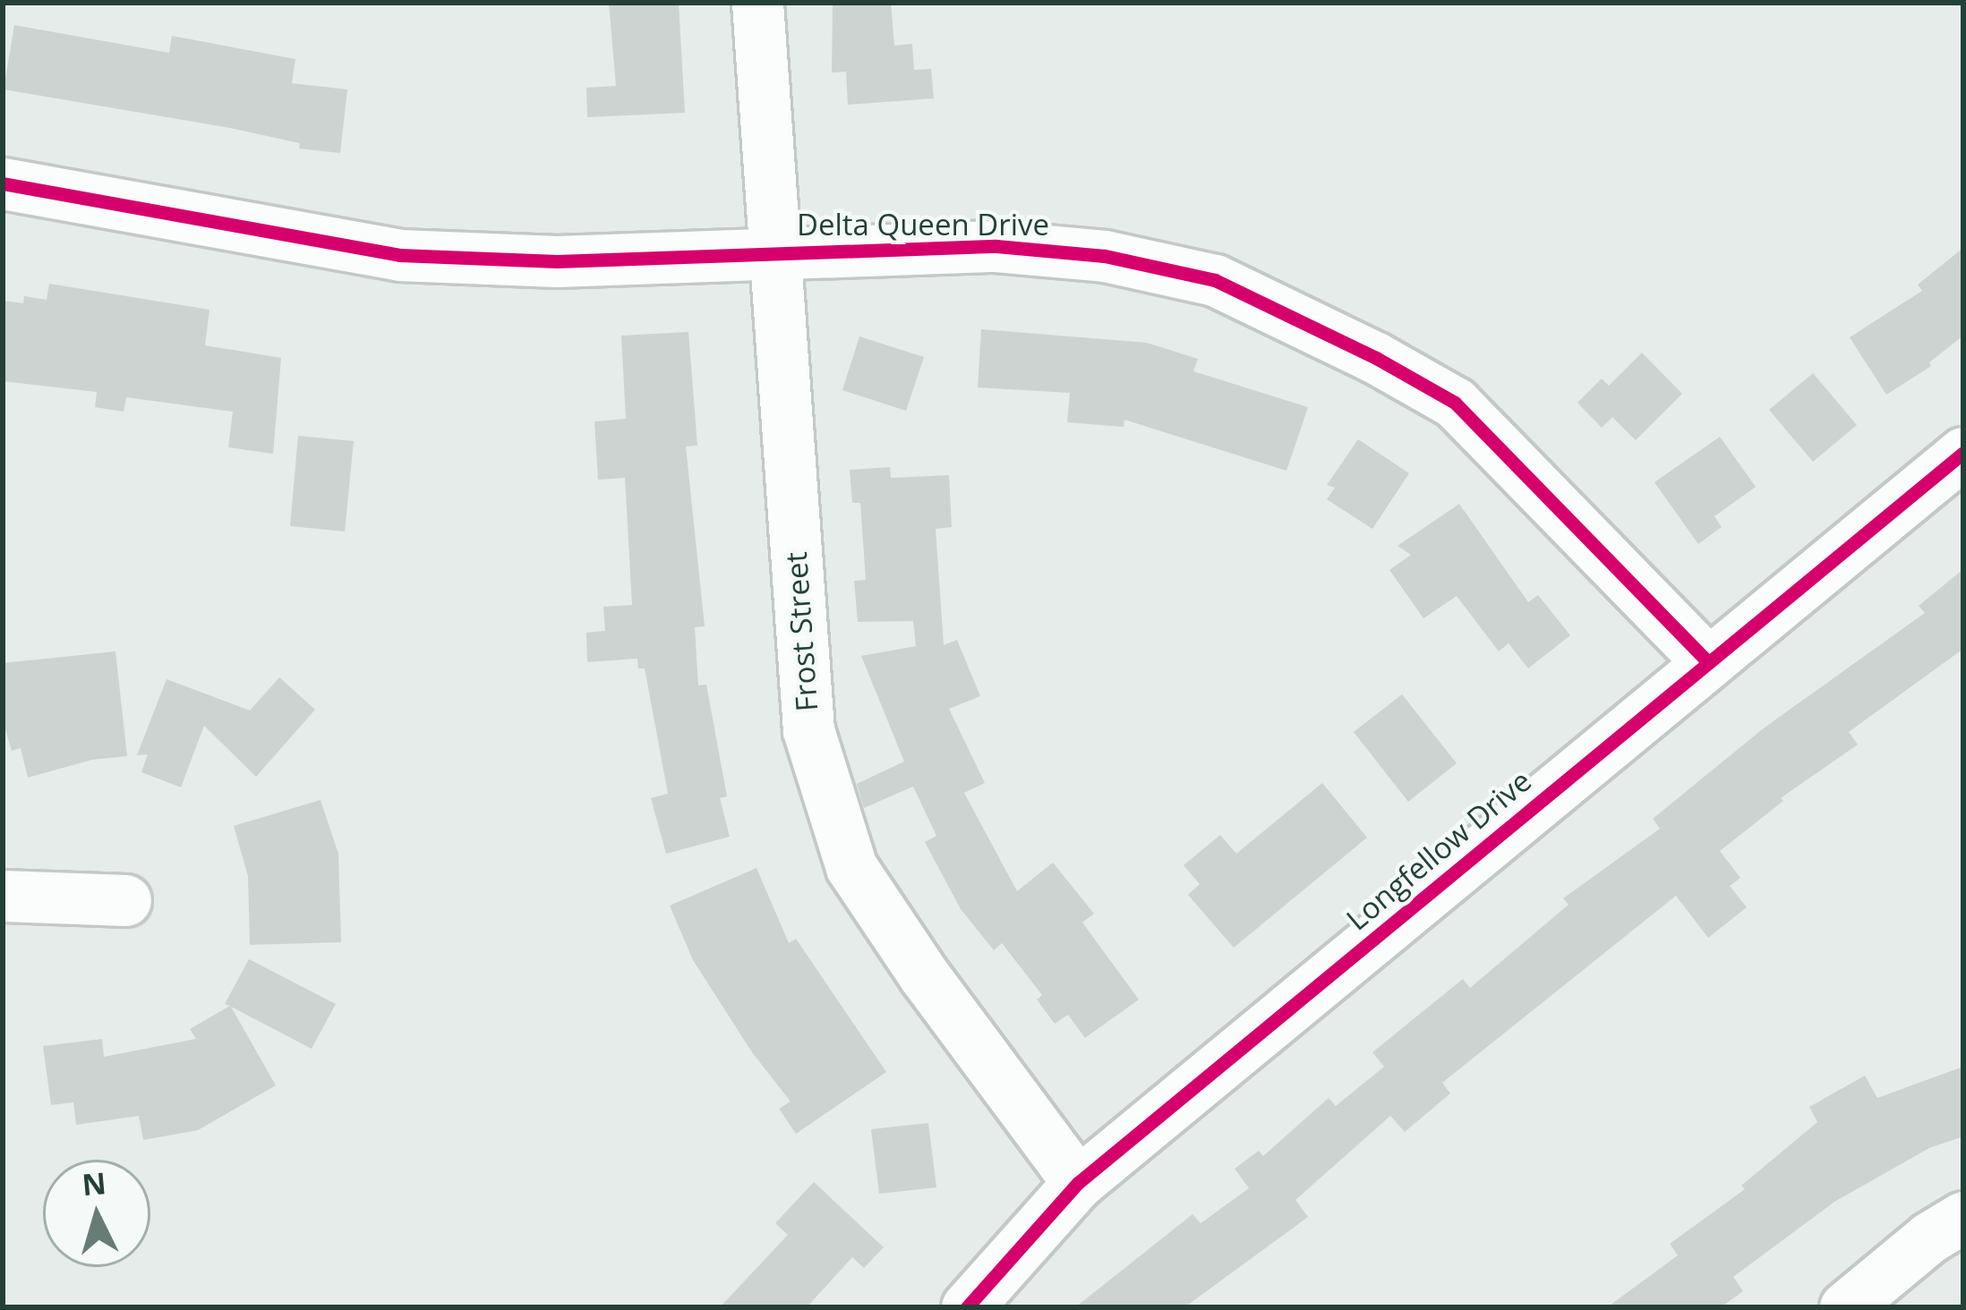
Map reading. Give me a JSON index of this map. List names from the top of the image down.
{
  "streets": {
    "street": ["Delta Queen Drive", "Frost Street", "Longfellow Drive"]
  },
  "crossings": [
    ["Delta Queen Drive", "Frost Street"],
    ["Delta Queen Drive", "Longfellow Drive"],
    ["Frost Street", "Longfellow Drive"]
  ],
  "north": "top"
}
